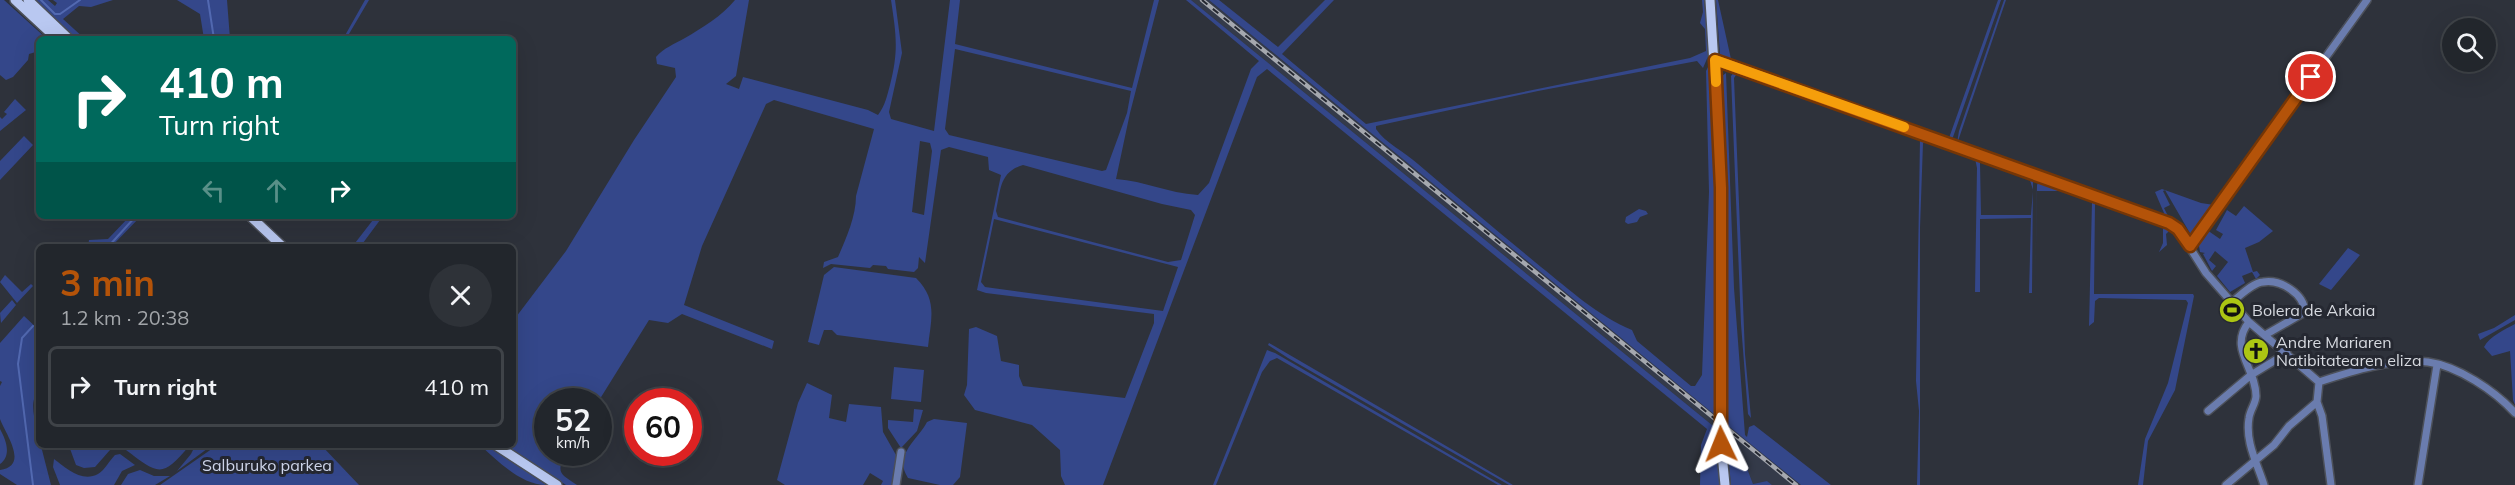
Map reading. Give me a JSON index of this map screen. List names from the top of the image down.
{
  "parks": ["Salburuko parkea"],
  "places": {
    "sports": ["Bolera de Arkaia"],
    "church": ["Andre Mariaren Natibitatearen eliza"]
  },
  "page": {
    "turn": ["410 m", "Turn right"],
    "heading": ["3 min", "1.2 km · 20:38"],
    "list": [
      {
        "name": "Turn right",
        "value": "410 m"
      }
    ],
    "speed": "52 km/h",
    "limit": "60"
  }
}
